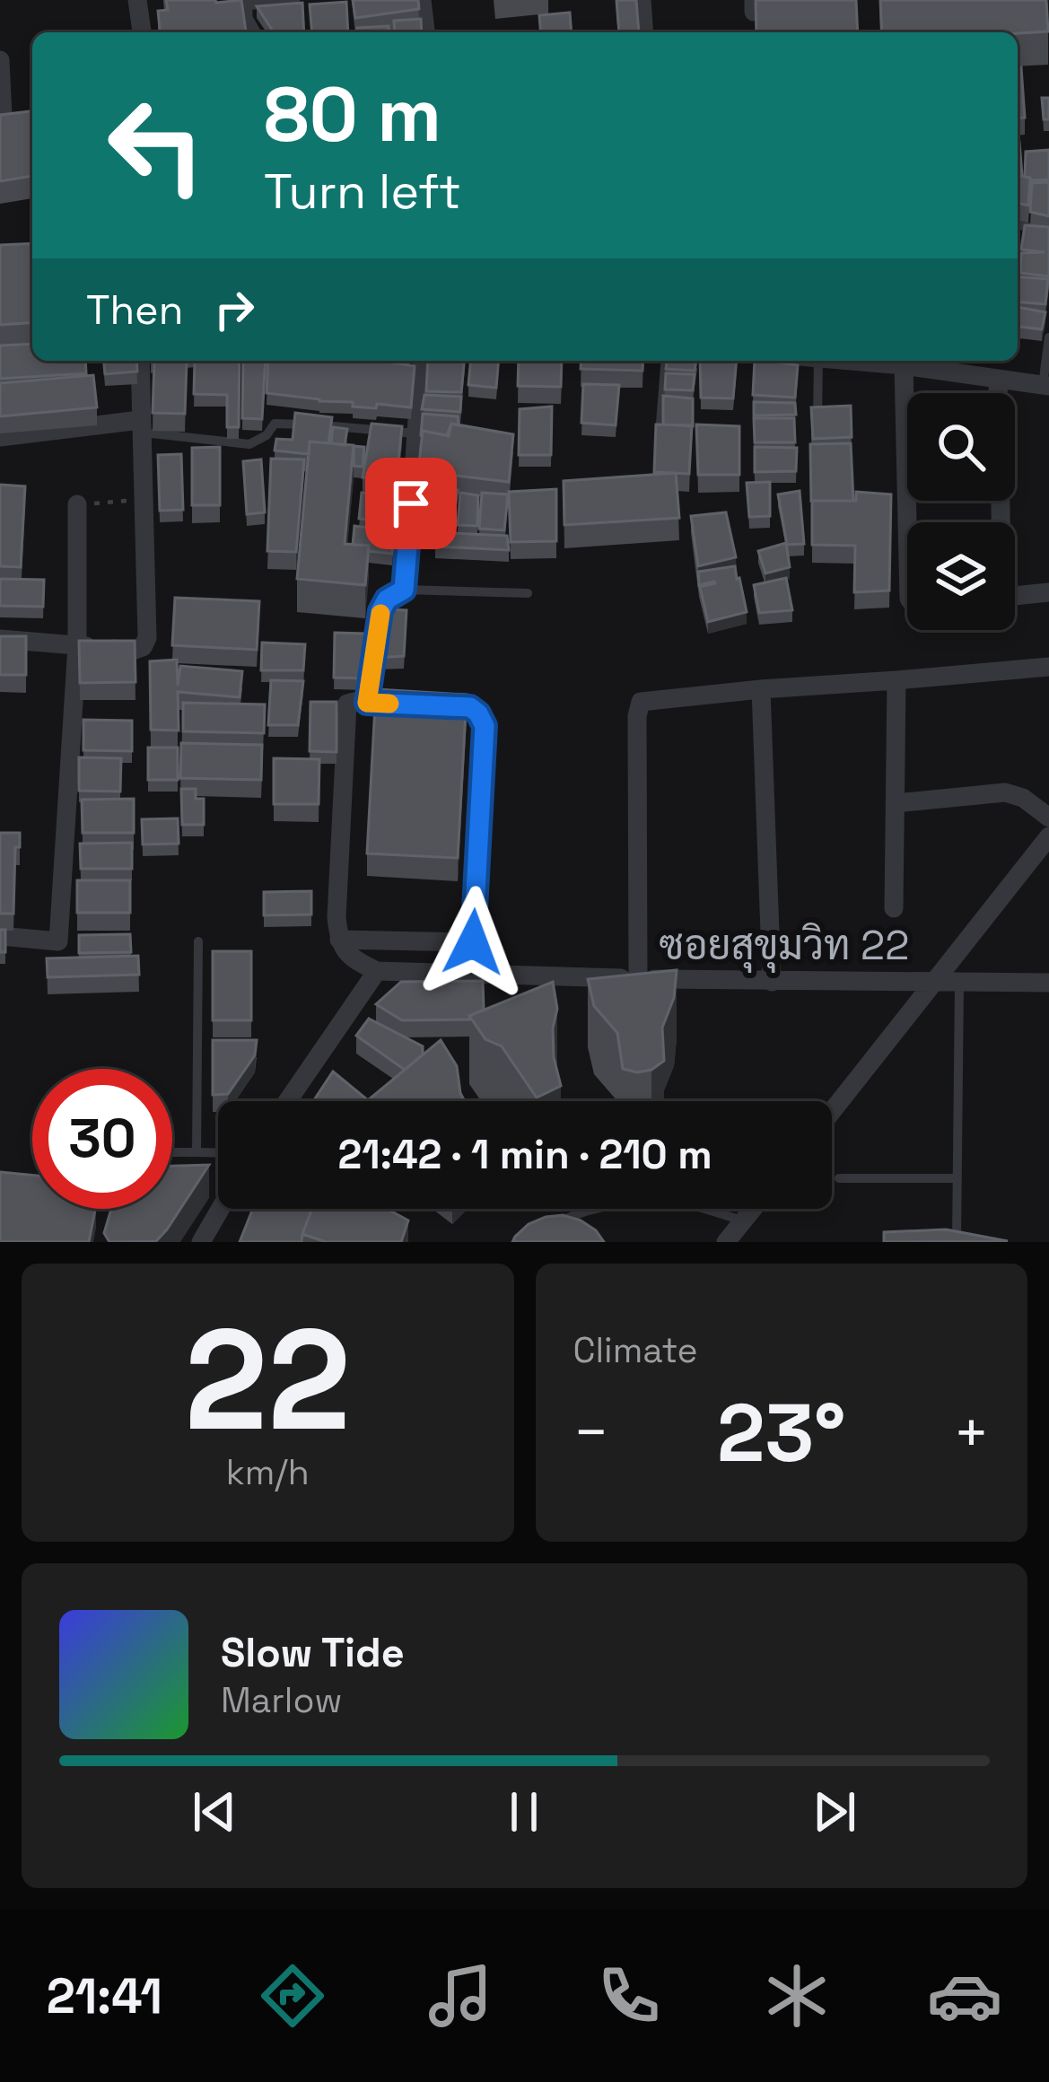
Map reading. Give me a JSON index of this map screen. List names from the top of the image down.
{
  "streets": {
    "street": ["ซอยสุขุมวิท 22"]
  },
  "page": {
    "turn": ["80 m", "Turn left"],
    "then": "Then",
    "limit": "30",
    "trip": "21:42 · 1 min · 210 m",
    "tile": [
      ["22", "km/h"],
      "Climate"
    ],
    "heat": ["−", "23°", "+"],
    "song": ["Slow Tide", "Marlow"],
    "tabs": "21:41"
  }
}
